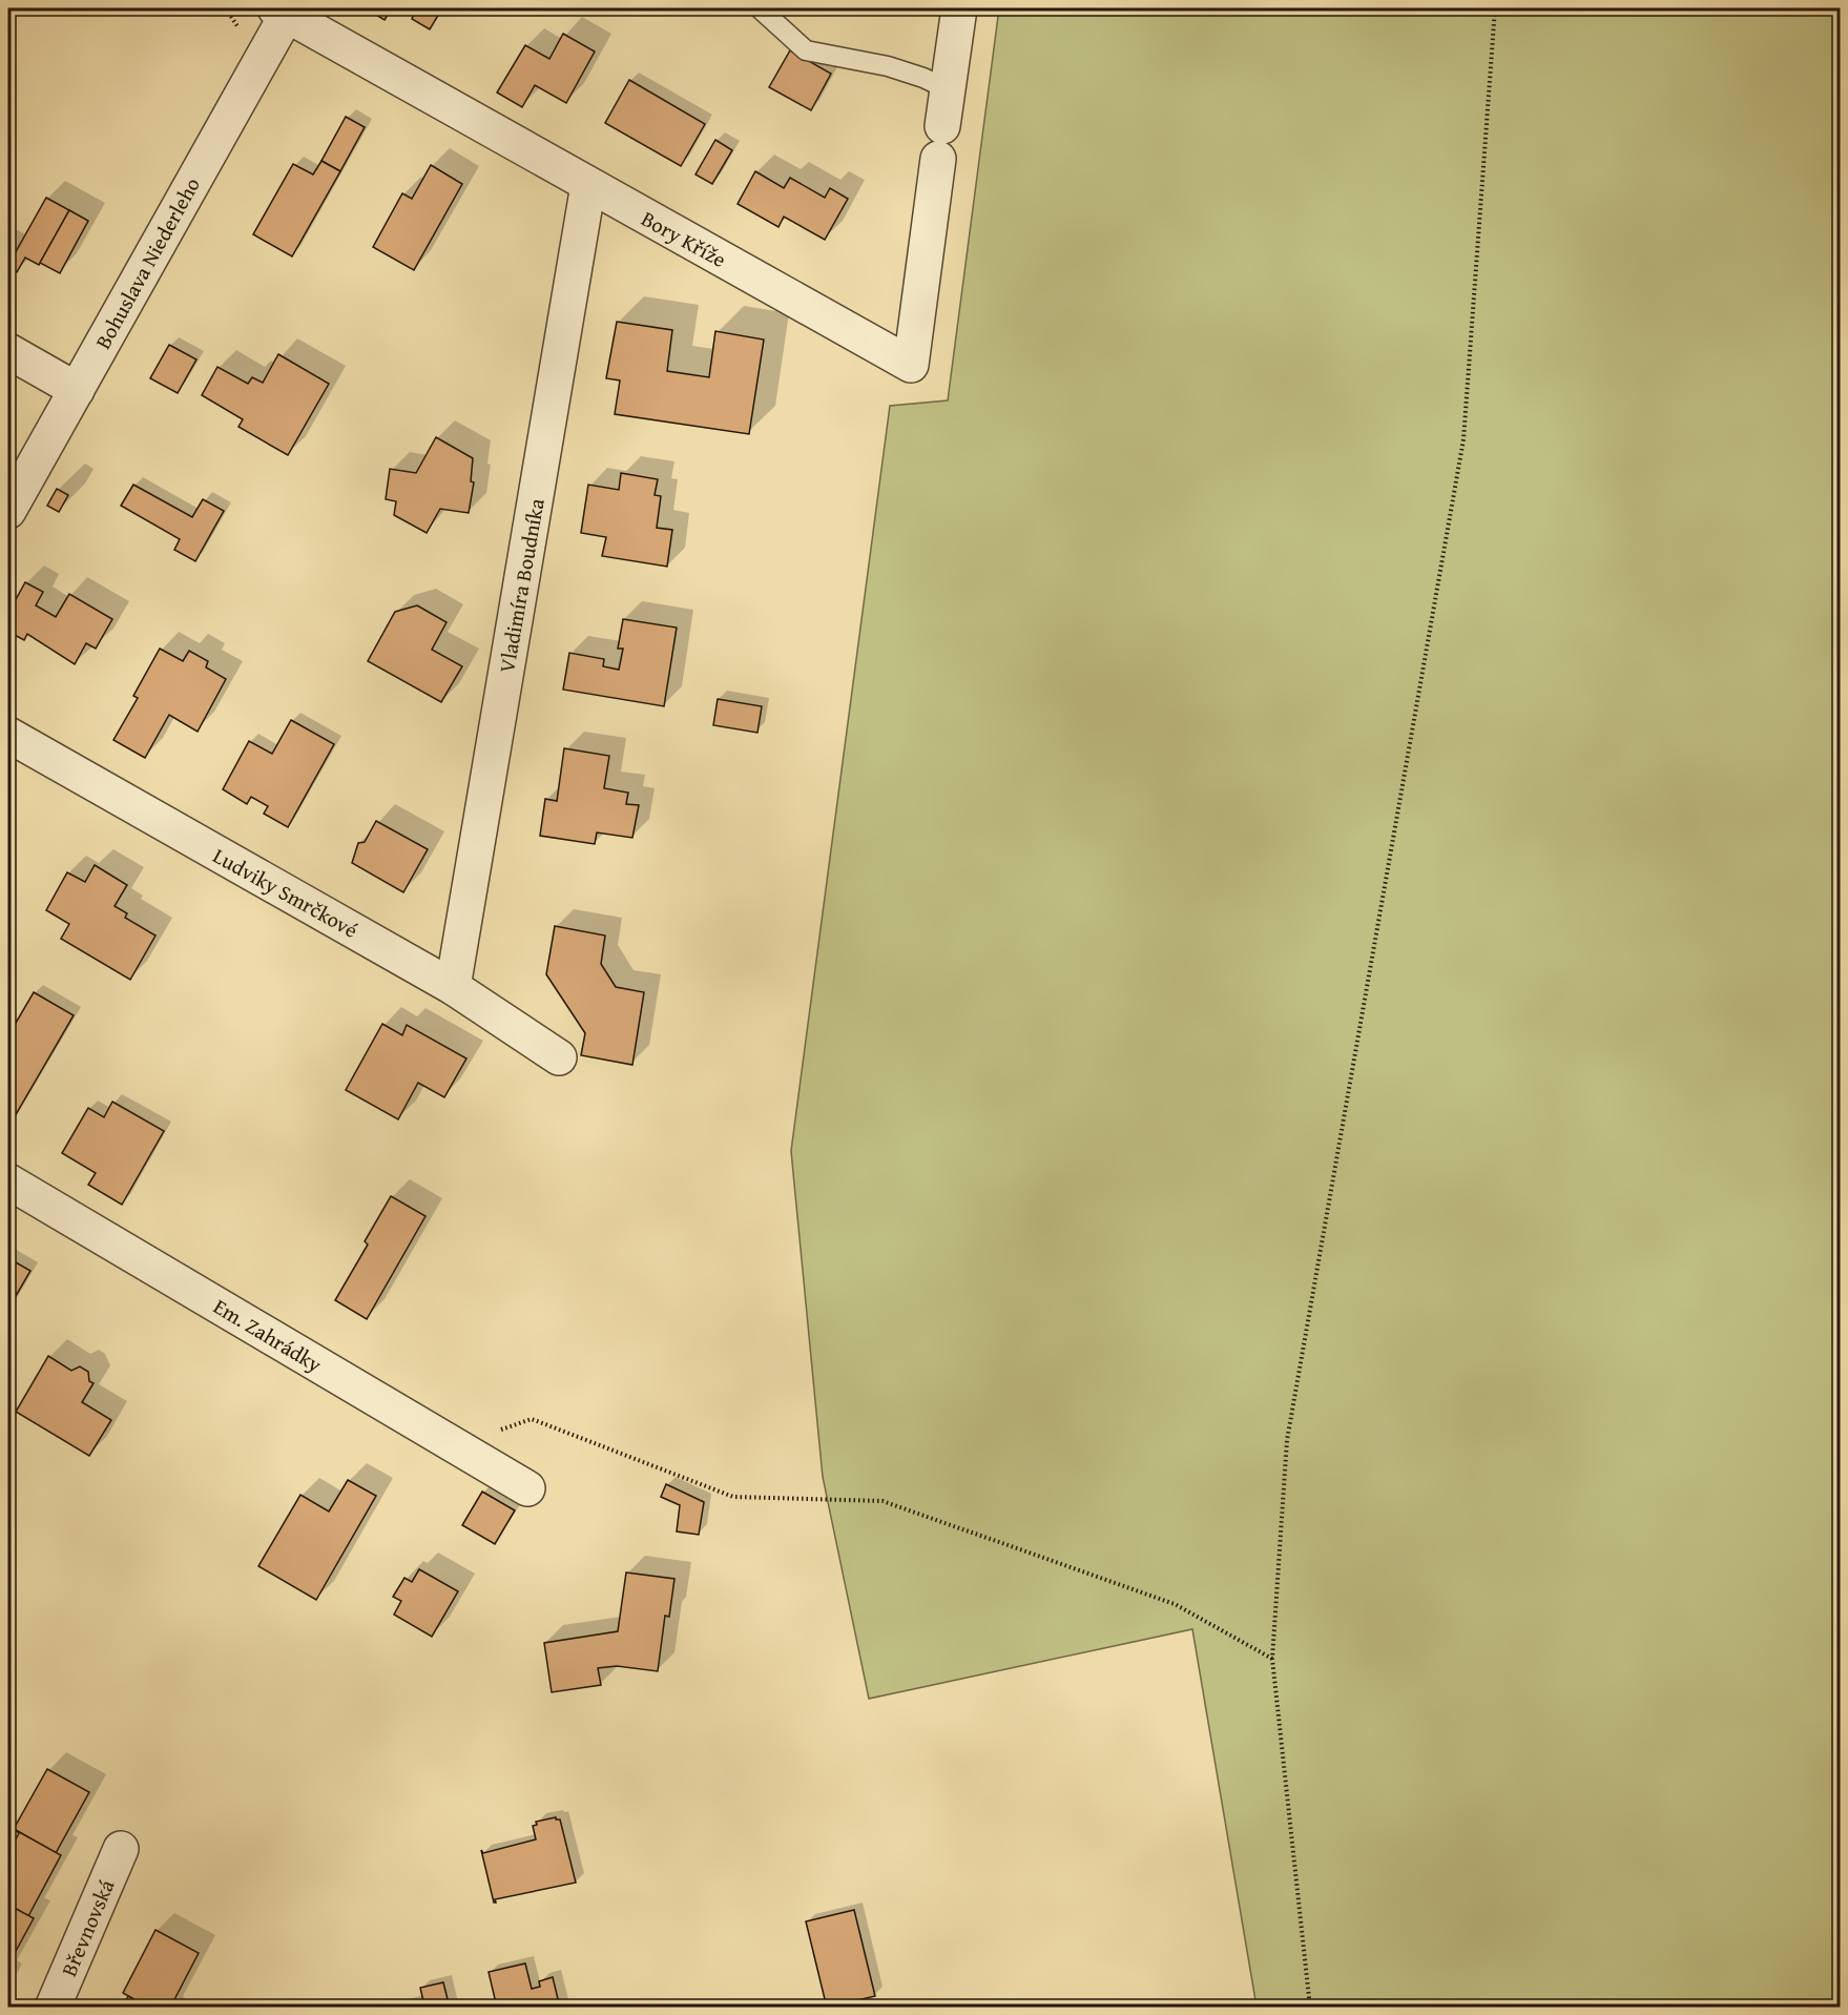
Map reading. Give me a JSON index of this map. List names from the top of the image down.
{
  "streets": {
    "street": [
      "Bory Kříže",
      "Bohuslava Niederleho",
      "Vladimíra Boudníka",
      "Ludviky Smrčkové",
      "Em. Zahrádky",
      "Břevnovská"
    ]
  },
  "crossings": [
    ["Bory Kříže", "Bohuslava Niederleho"],
    ["Bory Kříže", "Vladimíra Boudníka"],
    ["Vladimíra Boudníka", "Ludviky Smrčkové"]
  ]
}
